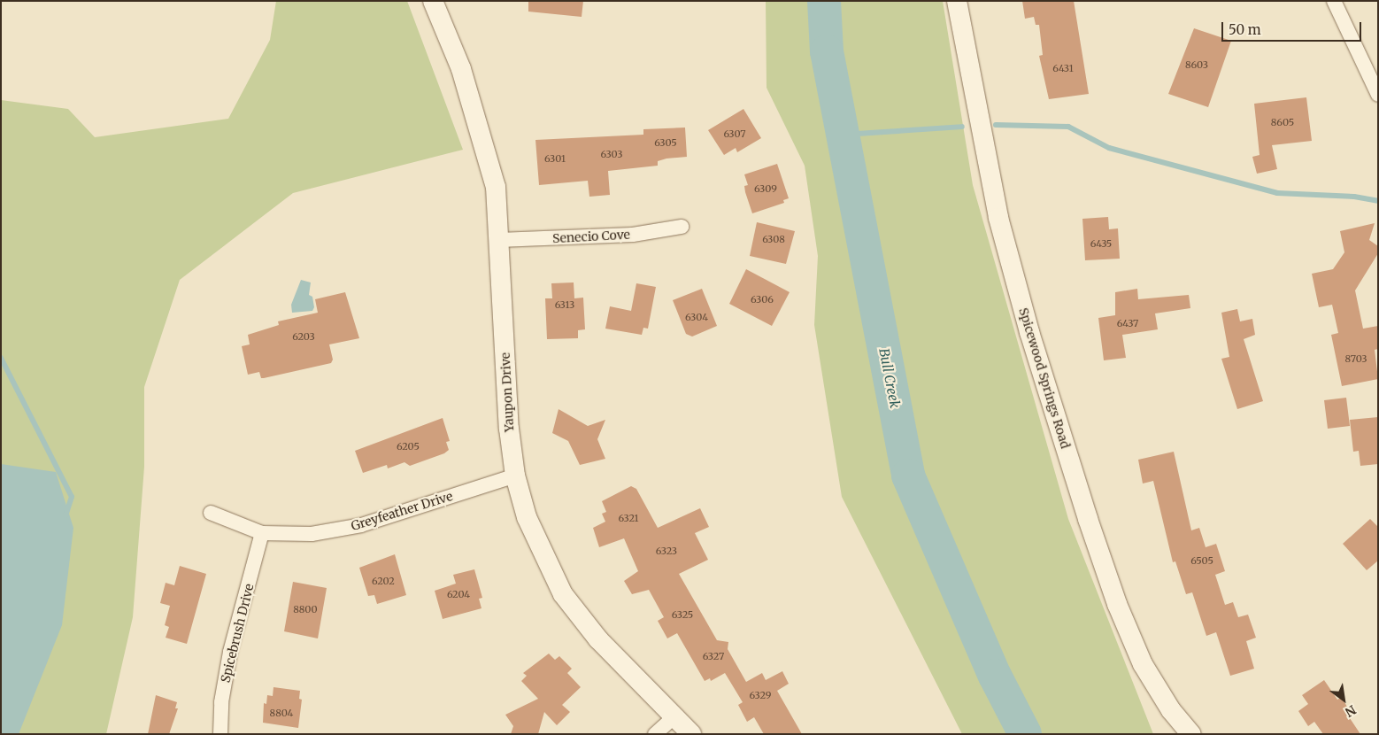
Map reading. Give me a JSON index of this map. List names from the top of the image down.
{
  "streets": {
    "street": [
      "Senecio Cove",
      "Spicewood Springs Road",
      "Yaupon Drive",
      "Greyfeather Drive",
      "Spicebrush Drive"
    ]
  },
  "crossings": [
    ["Senecio Cove", "Yaupon Drive"],
    ["Yaupon Drive", "Greyfeather Drive"],
    ["Greyfeather Drive", "Spicebrush Drive"]
  ],
  "water": ["Bull Creek"],
  "house_numbers": [
    "8603",
    "6431",
    "8605",
    "6307",
    "6305",
    "6303",
    "6301",
    "6309",
    "6308",
    "6435",
    "6306",
    "6313",
    "6304",
    "6437",
    "6203",
    "8703",
    "6205",
    "6321",
    "6323",
    "6505",
    "6202",
    "6204",
    "8800",
    "6325",
    "6327",
    "6329",
    "8804"
  ],
  "scale_bar": "50 m",
  "north": "bottom right"
}
